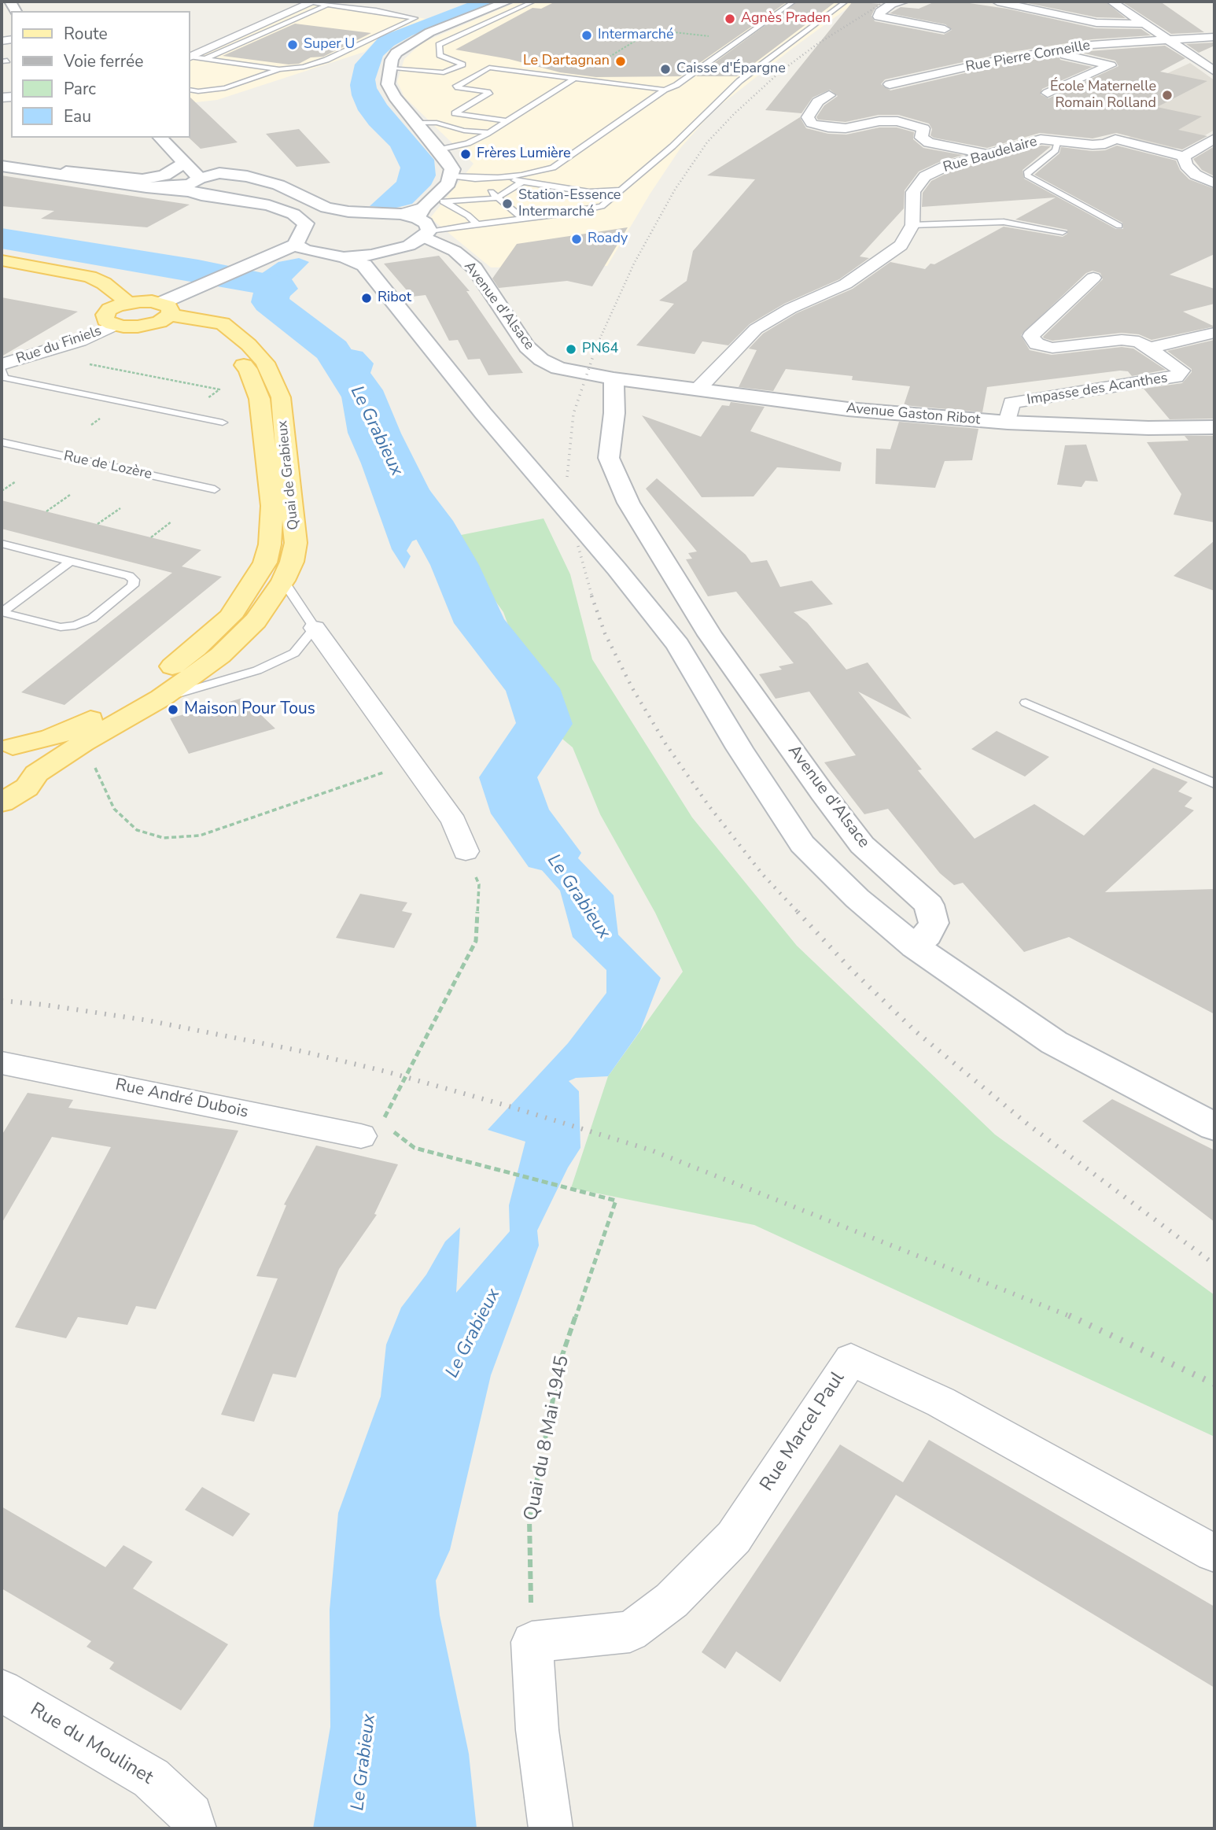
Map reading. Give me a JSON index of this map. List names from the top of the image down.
{
  "streets": {
    "main road": ["Quai de Grabieux"],
    "street": [
      "Rue Pierre Corneille",
      "Rue Baudelaire",
      "Avenue d'Alsace",
      "Rue du Finiels",
      "Impasse des Acanthes",
      "Avenue Gaston Ribot",
      "Rue André Dubois",
      "Rue Marcel Paul",
      "Rue du Moulinet"
    ],
    "lane": ["Rue de Lozère"],
    "path": ["Quai du 8 Mai 1945"]
  },
  "crossings": [
    ["Avenue d'Alsace", "Avenue Gaston Ribot"],
    ["Impasse des Acanthes", "Avenue Gaston Ribot"],
    ["Rue Marcel Paul", "Quai du 8 Mai 1945"]
  ],
  "water": ["Le Grabieux"],
  "places": [
    "Agnès Praden",
    "Intermarché",
    "Super U",
    "Le Dartagnan",
    "Caisse d'Épargne",
    "École Maternelle Romain Rolland",
    "Frères Lumière",
    "Station-Essence Intermarché",
    "Roady",
    "Ribot",
    "PN64",
    "Maison Pour Tous"
  ],
  "legend": [
    "Route",
    "Voie ferrée",
    "Parc",
    "Eau"
  ]
}
